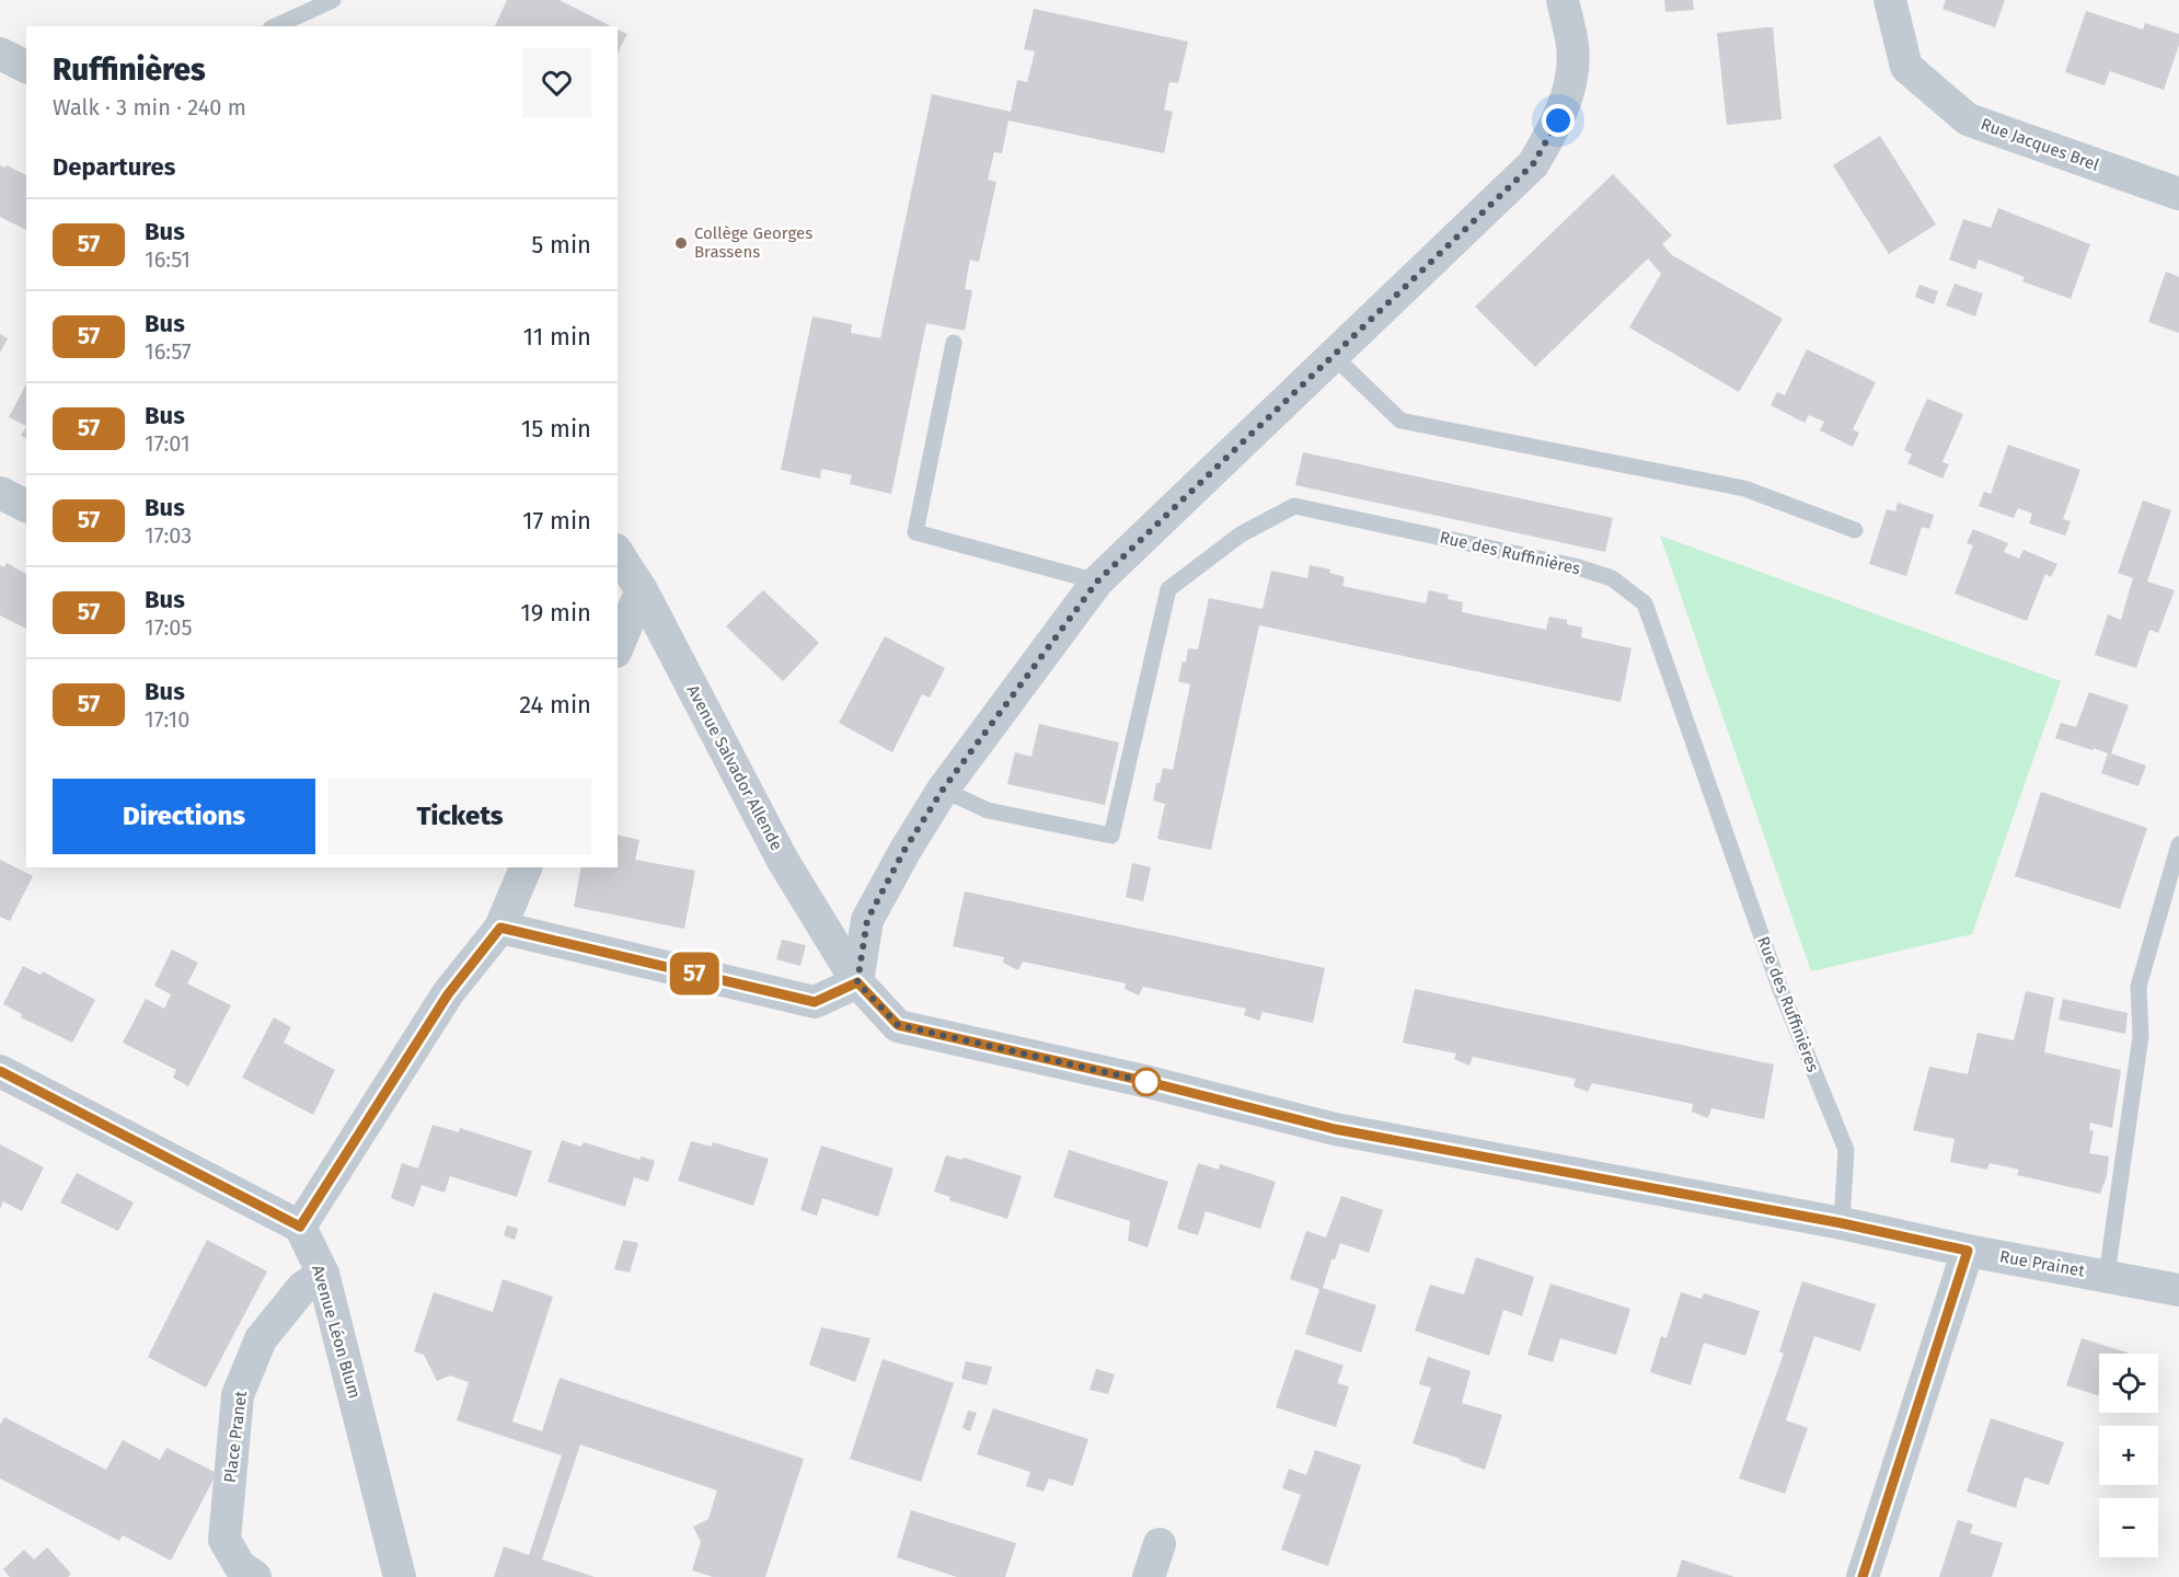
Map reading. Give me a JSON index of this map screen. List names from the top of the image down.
{
  "streets": {
    "street": [
      "Rue Jacques Brel",
      "Avenue Salvador Allende",
      "Rue Prainet",
      "Avenue Léon Blum",
      "Place Pranet"
    ],
    "lane": ["Rue des Ruffinières"]
  },
  "crossings": [
    ["Rue des Ruffinières", "Rue Prainet"],
    ["Avenue Salvador Allende", "Rue Prainet"],
    ["Avenue Léon Blum", "Place Pranet"]
  ],
  "places": ["Collège Georges Brassens"],
  "lines": ["bus line 57"],
  "page": {
    "on_map": "57",
    "heading": [
      ["Ruffinières", "Walk · 3 min · 240 m"],
      "Departures"
    ],
    "list": [
      {
        "mark": "57",
        "name": "Bus",
        "note": "16:51",
        "value": "5 min"
      },
      {
        "mark": "57",
        "name": "Bus",
        "note": "16:57",
        "value": "11 min"
      },
      {
        "mark": "57",
        "name": "Bus",
        "note": "17:01",
        "value": "15 min"
      },
      {
        "mark": "57",
        "name": "Bus",
        "note": "17:03",
        "value": "17 min"
      },
      {
        "mark": "57",
        "name": "Bus",
        "note": "17:05",
        "value": "19 min"
      },
      {
        "mark": "57",
        "name": "Bus",
        "note": "17:10",
        "value": "24 min"
      }
    ],
    "buttons": ["Directions", "Tickets"],
    "map_buttons": ["+", "−"]
  }
}
